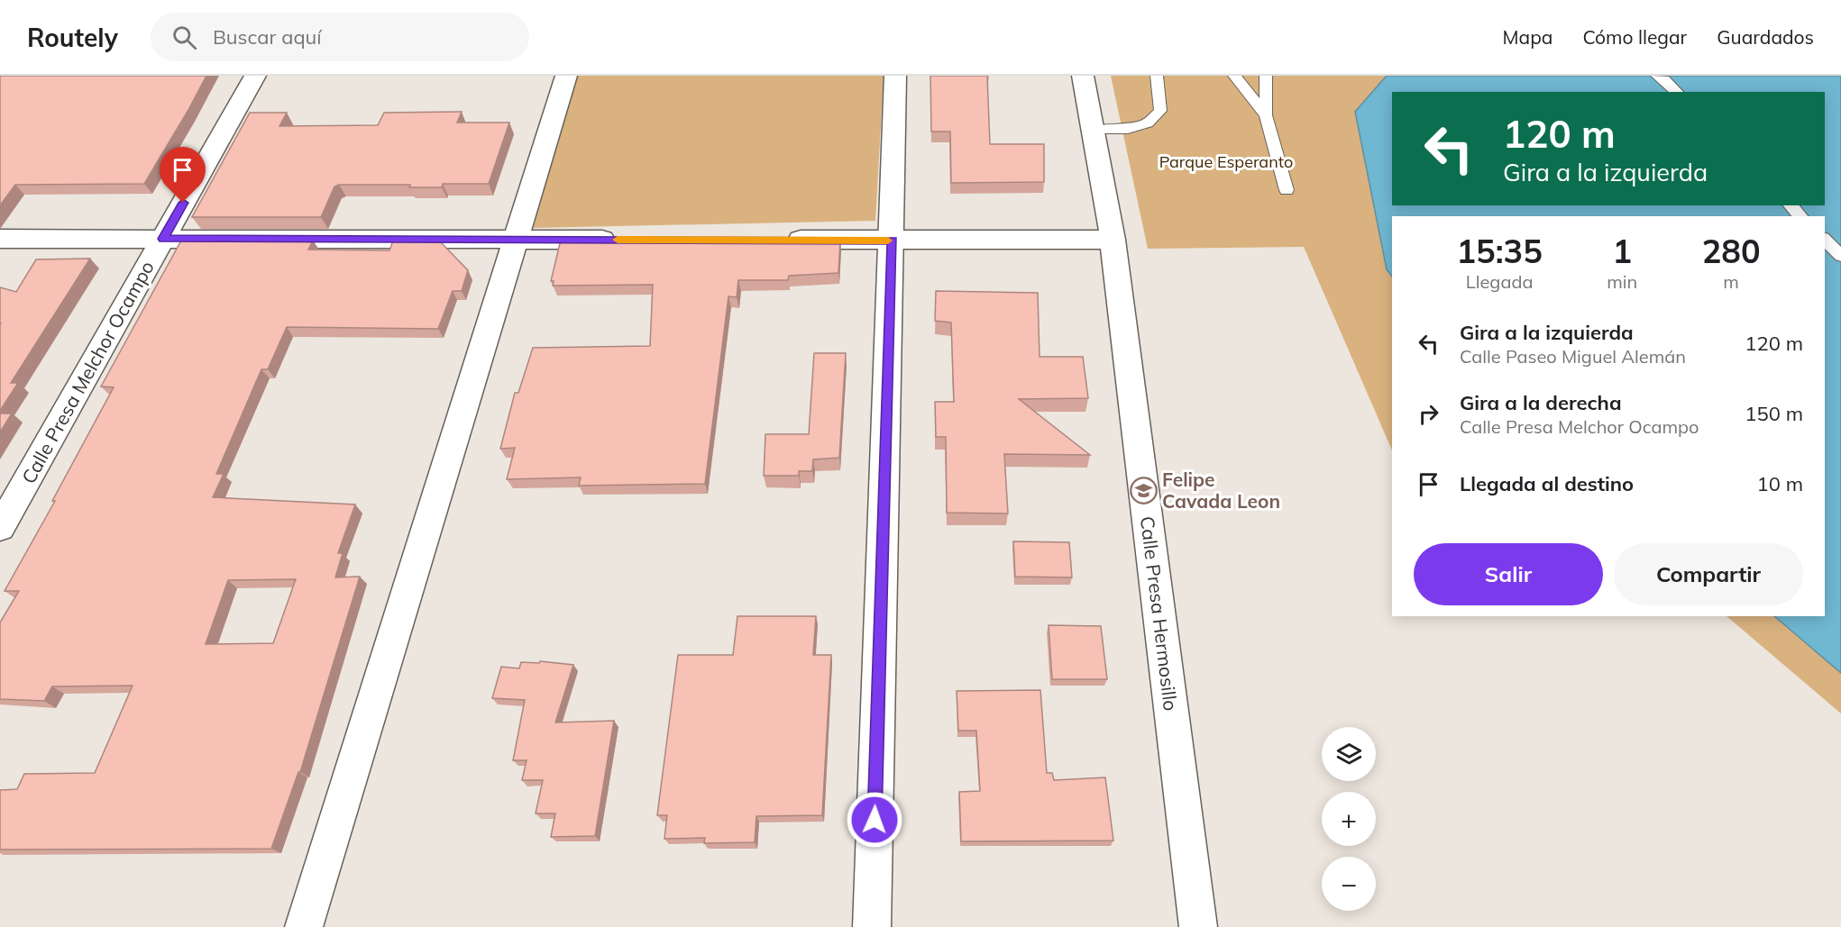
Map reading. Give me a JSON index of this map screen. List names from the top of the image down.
{
  "streets": {
    "street": ["Calle Presa Melchor Ocampo", "Calle Presa Hermosillo"]
  },
  "parks": ["Parque Esperanto"],
  "places": {
    "school or university": ["Felipe Cavada Leon"]
  },
  "page": {
    "header": "Routely",
    "search": "Buscar aquí",
    "nav": ["Mapa", "Cómo llegar", "Guardados"],
    "turn": ["120 m", "Gira a la izquierda"],
    "eta": [
      "15:35",
      "Llegada",
      "1",
      "min",
      "280",
      "m"
    ],
    "list": [
      {
        "name": "Gira a la izquierda",
        "note": "Calle Paseo Miguel Alemán",
        "value": "120 m"
      },
      {
        "name": "Gira a la derecha",
        "note": "Calle Presa Melchor Ocampo",
        "value": "150 m"
      },
      {
        "name": "Llegada al destino",
        "value": "10 m"
      }
    ],
    "buttons": ["Salir", "Compartir"],
    "map_buttons": ["+", "−"]
  }
}
